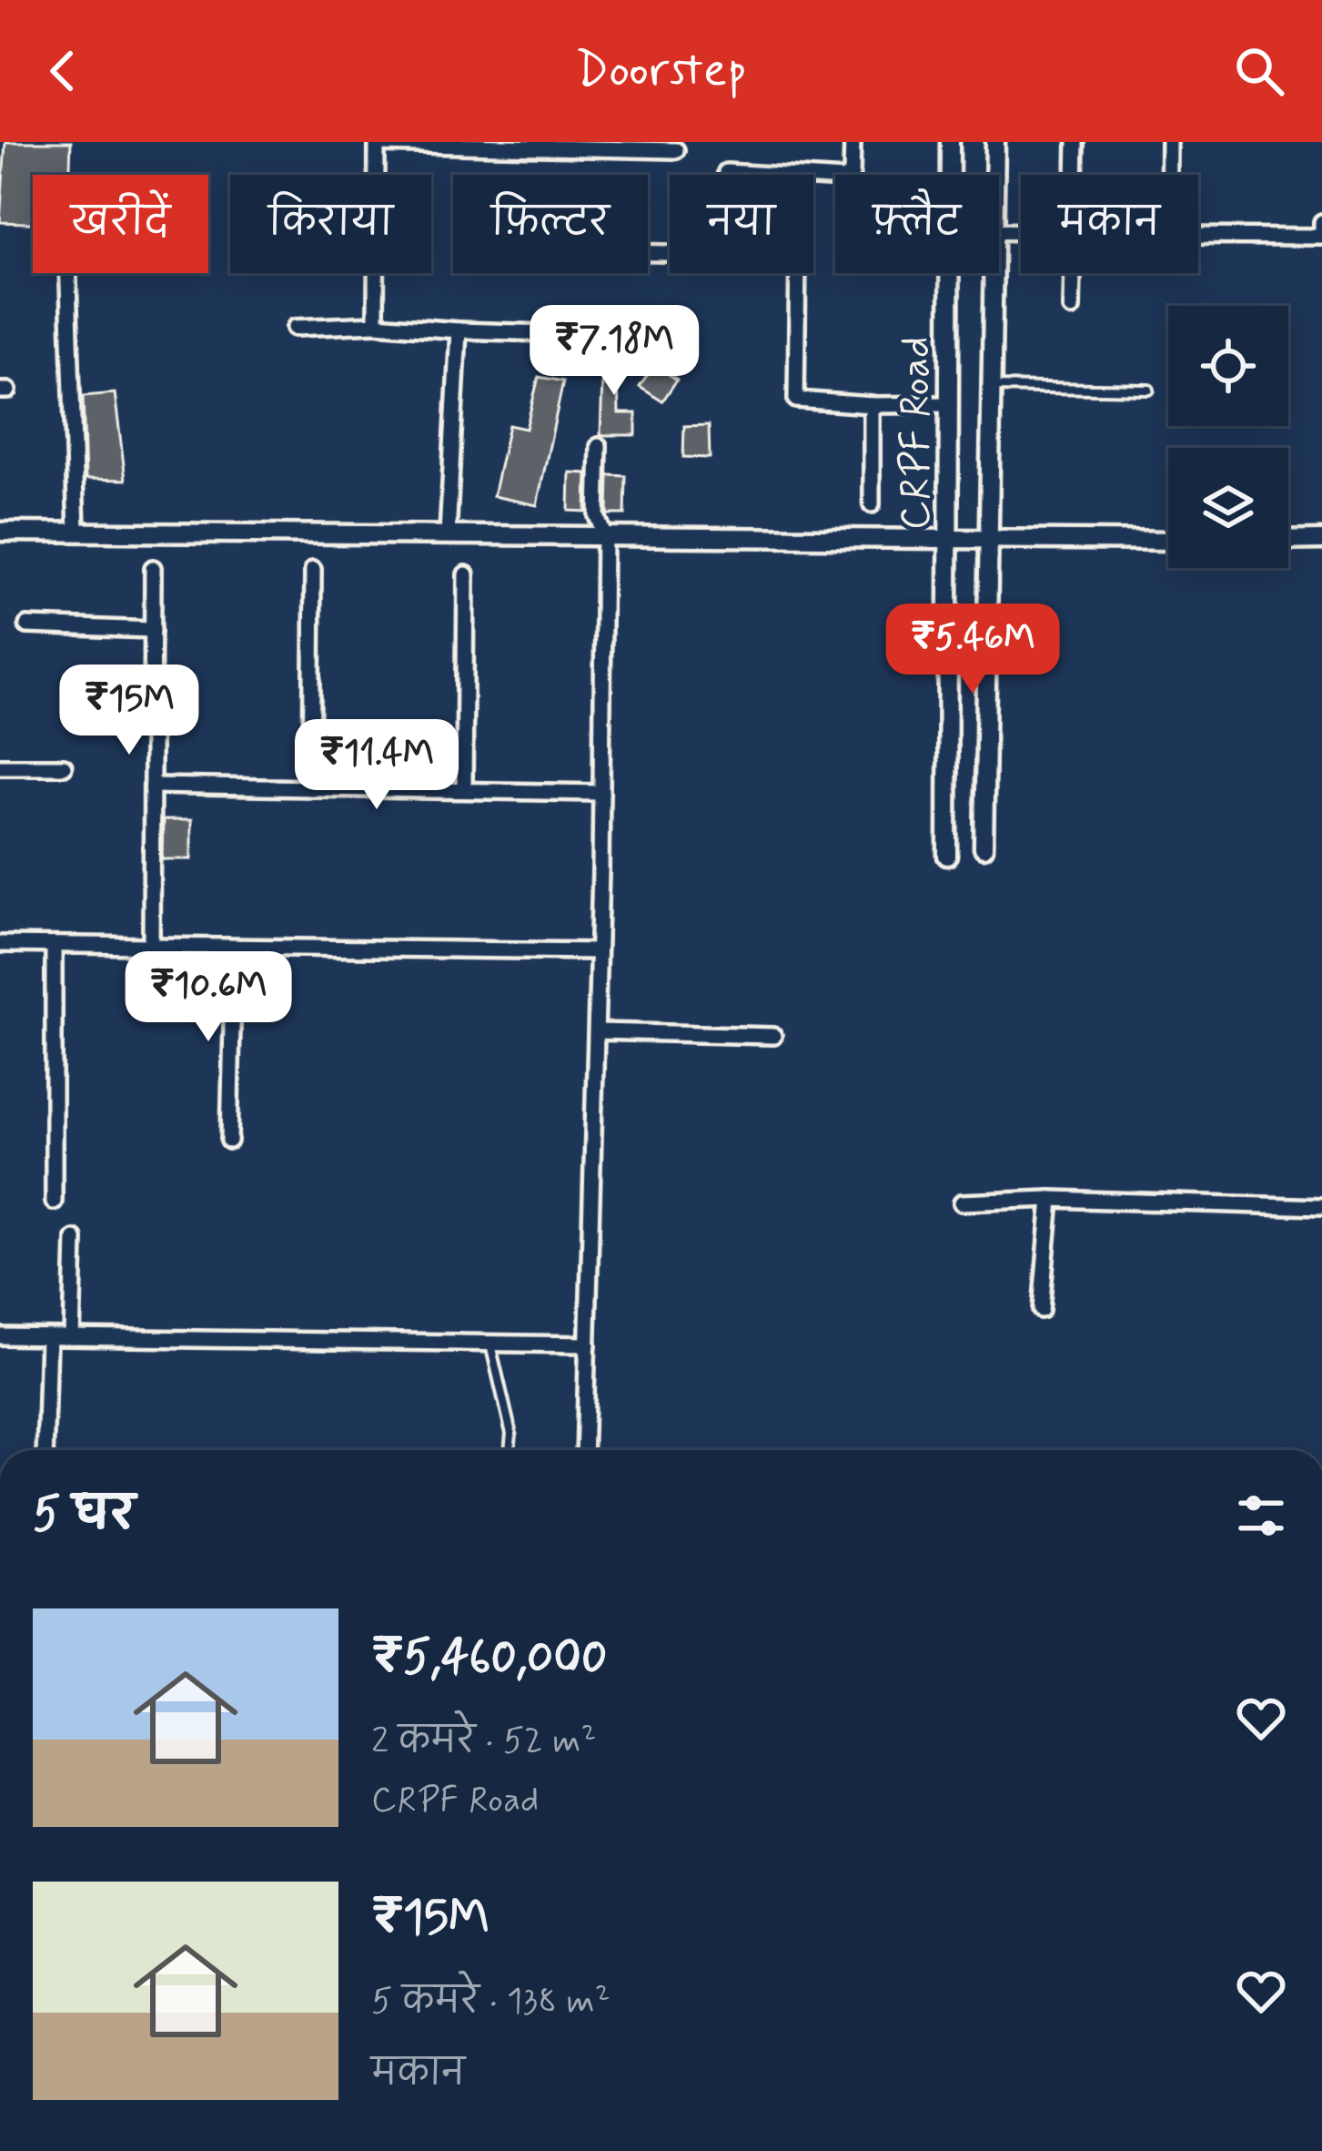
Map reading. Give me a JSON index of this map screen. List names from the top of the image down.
{
  "streets": {
    "street": ["CRPF Road"]
  },
  "page": {
    "header": "Doorstep",
    "chip": [
      "खरीदें",
      "किराया",
      "फ़िल्टर",
      "नया",
      "फ़्लैट",
      "मकान"
    ],
    "price": [
      "₹7.18M",
      "₹5.46M",
      "₹15M",
      "₹11.4M",
      "₹10.6M"
    ],
    "heading": "5 घर",
    "list": [
      {
        "name": "₹5,460,000",
        "note": "2 कमरे · 52 m² · CRPF Road"
      },
      {
        "name": "₹15M",
        "note": "5 कमरे · 138 m² · मकान"
      }
    ]
  }
}
